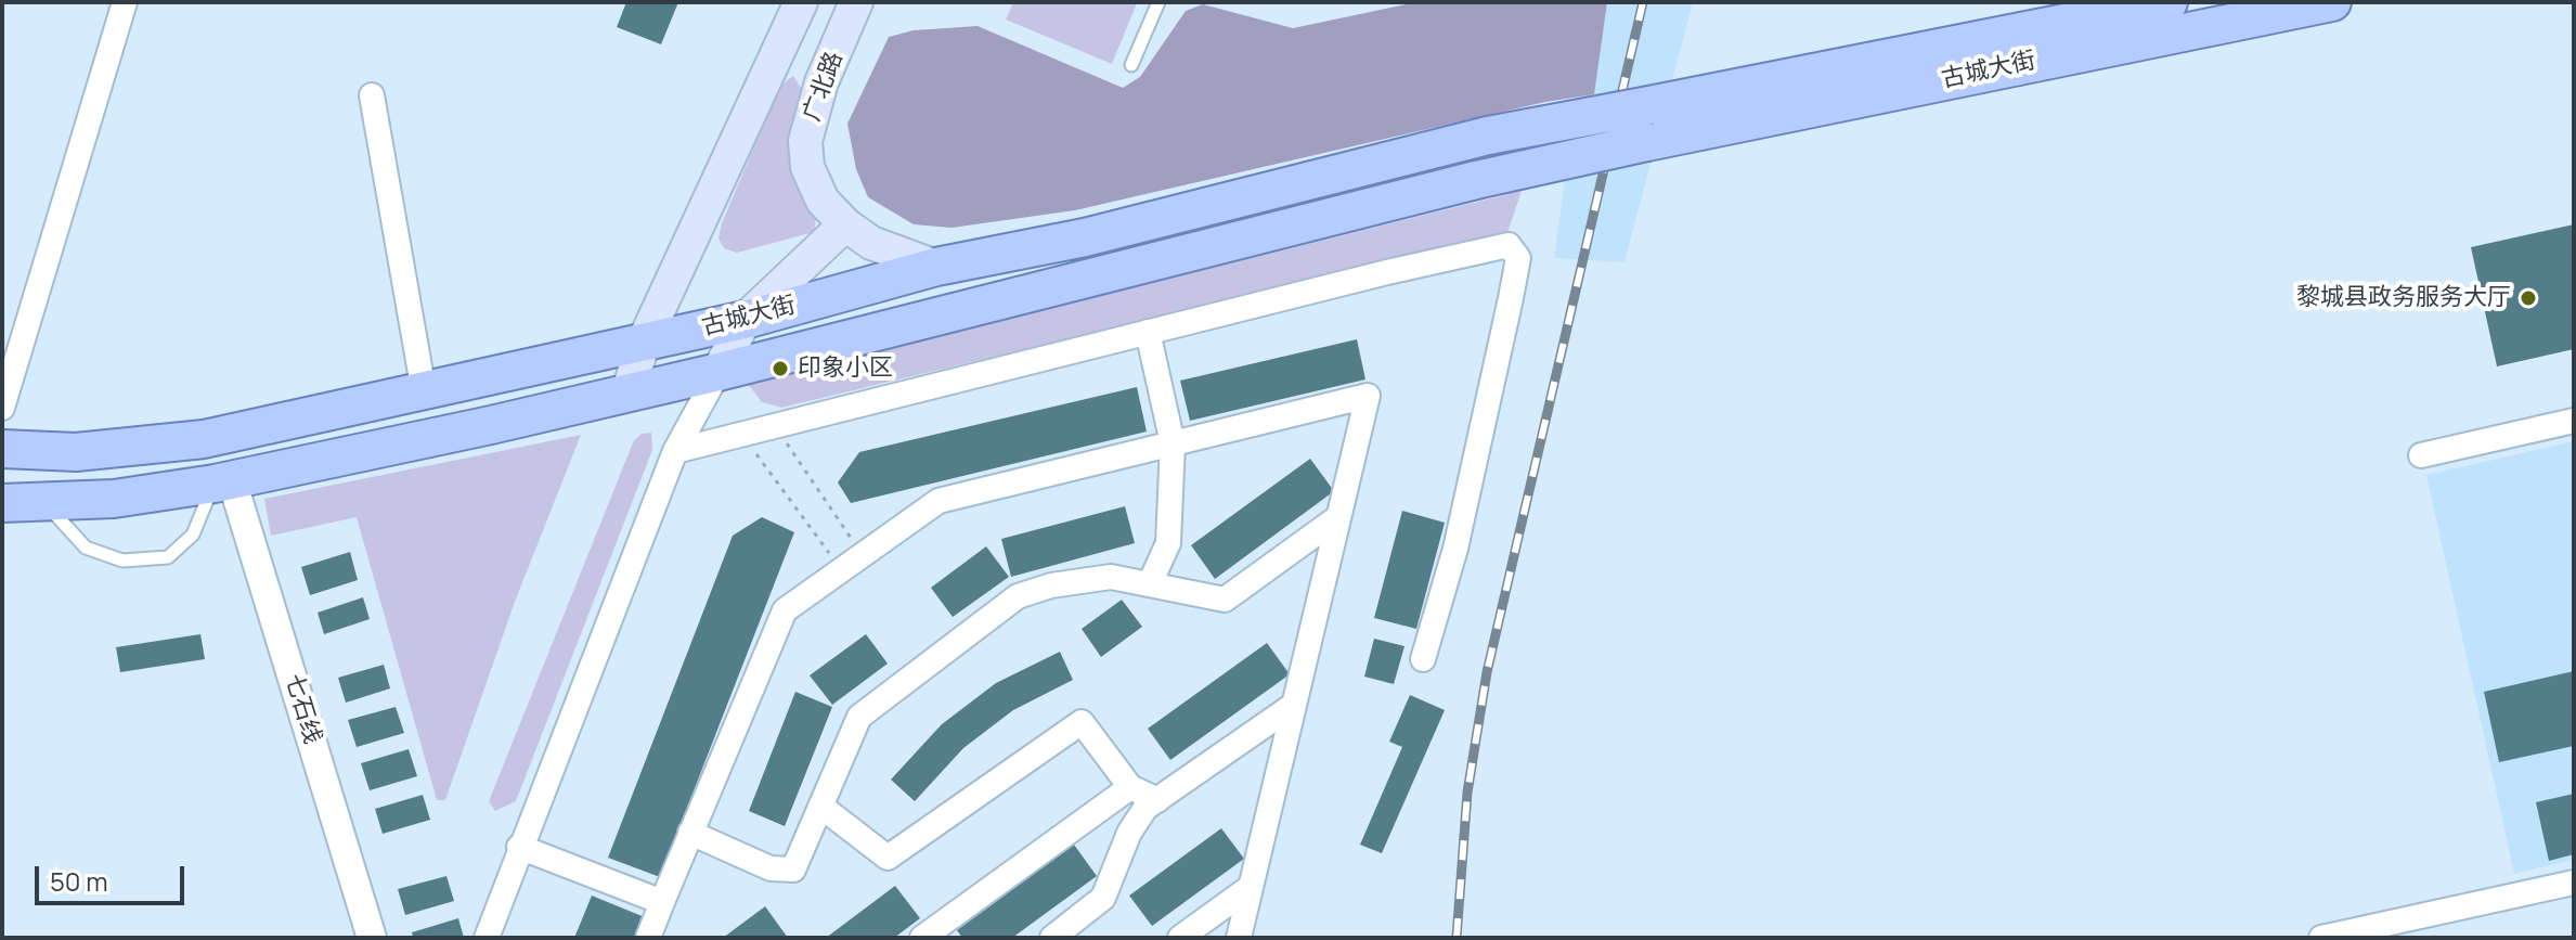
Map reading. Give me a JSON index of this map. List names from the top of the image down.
{
  "streets": {
    "main road": ["古城大街", "广北路"],
    "street": ["七石线"]
  },
  "crossings": [
    ["古城大街", "广北路"],
    ["古城大街", "七石线"]
  ],
  "places": ["黎城县政务服务大厅", "印象小区"],
  "scale_bar": "50 m"
}
